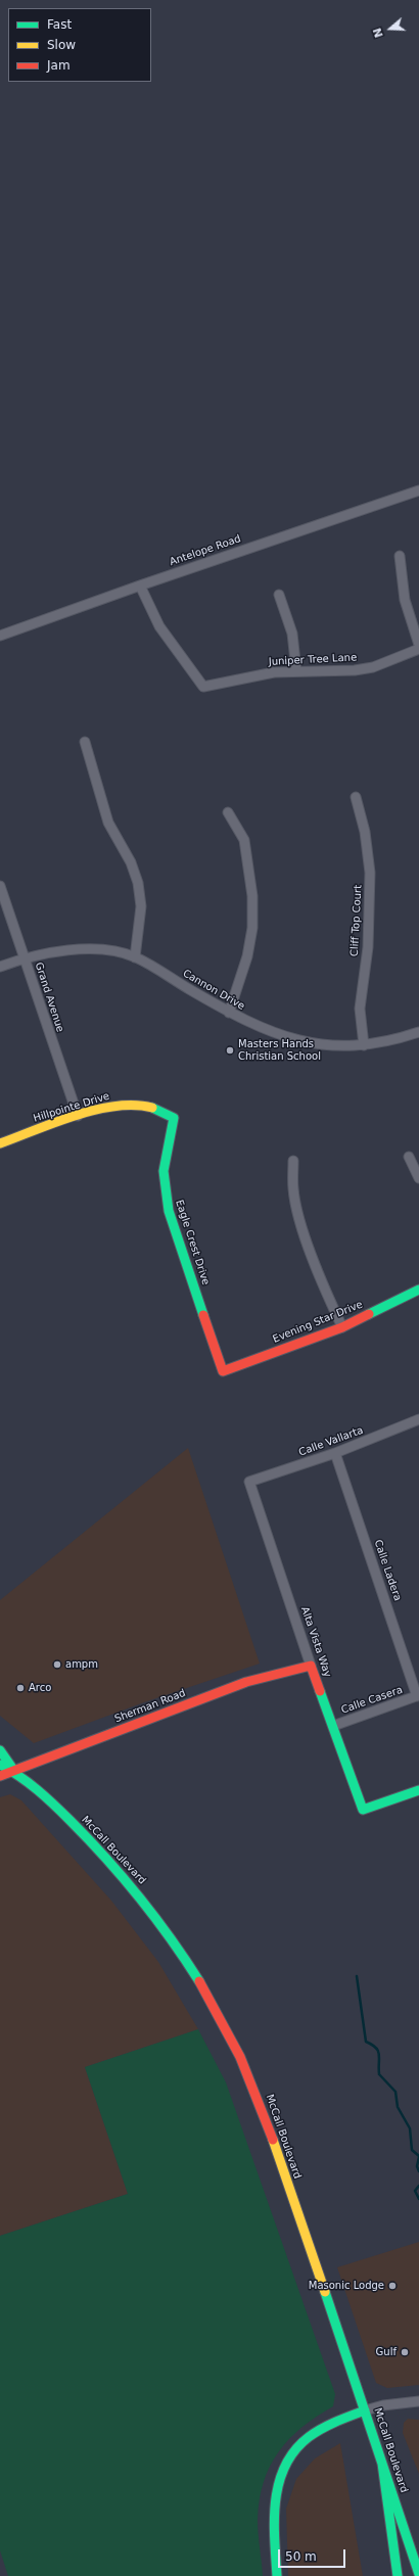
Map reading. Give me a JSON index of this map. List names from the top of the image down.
{
  "streets": {
    "main road": [
      "Hillpointe Drive",
      "Eagle Crest Drive",
      "Evening Star Drive",
      "Alta Vista Way",
      "Sherman Road",
      "McCall Boulevard"
    ],
    "street": [
      "Antelope Road",
      "Juniper Tree Lane",
      "Cliff Top Court",
      "Cannon Drive",
      "Grand Avenue",
      "Calle Vallarta",
      "Calle Ladera",
      "Calle Casera"
    ]
  },
  "crossings": [
    ["Antelope Road", "Juniper Tree Lane"],
    ["Cliff Top Court", "Cannon Drive"],
    ["Cannon Drive", "Grand Avenue"],
    ["Grand Avenue", "Hillpointe Drive"],
    ["Hillpointe Drive", "Eagle Crest Drive"],
    ["Eagle Crest Drive", "Evening Star Drive"],
    ["Calle Vallarta", "Calle Ladera"],
    ["Calle Vallarta", "Alta Vista Way"],
    ["Calle Ladera", "Calle Casera"],
    ["Alta Vista Way", "Calle Casera"],
    ["Alta Vista Way", "Sherman Road"],
    ["Sherman Road", "McCall Boulevard"]
  ],
  "places": [
    "Masters Hands Christian School",
    "ampm",
    "Arco",
    "Masonic Lodge",
    "Gulf"
  ],
  "legend": ["Fast", "Slow", "Jam"],
  "scale_bar": "50 m",
  "north": "left"
}
